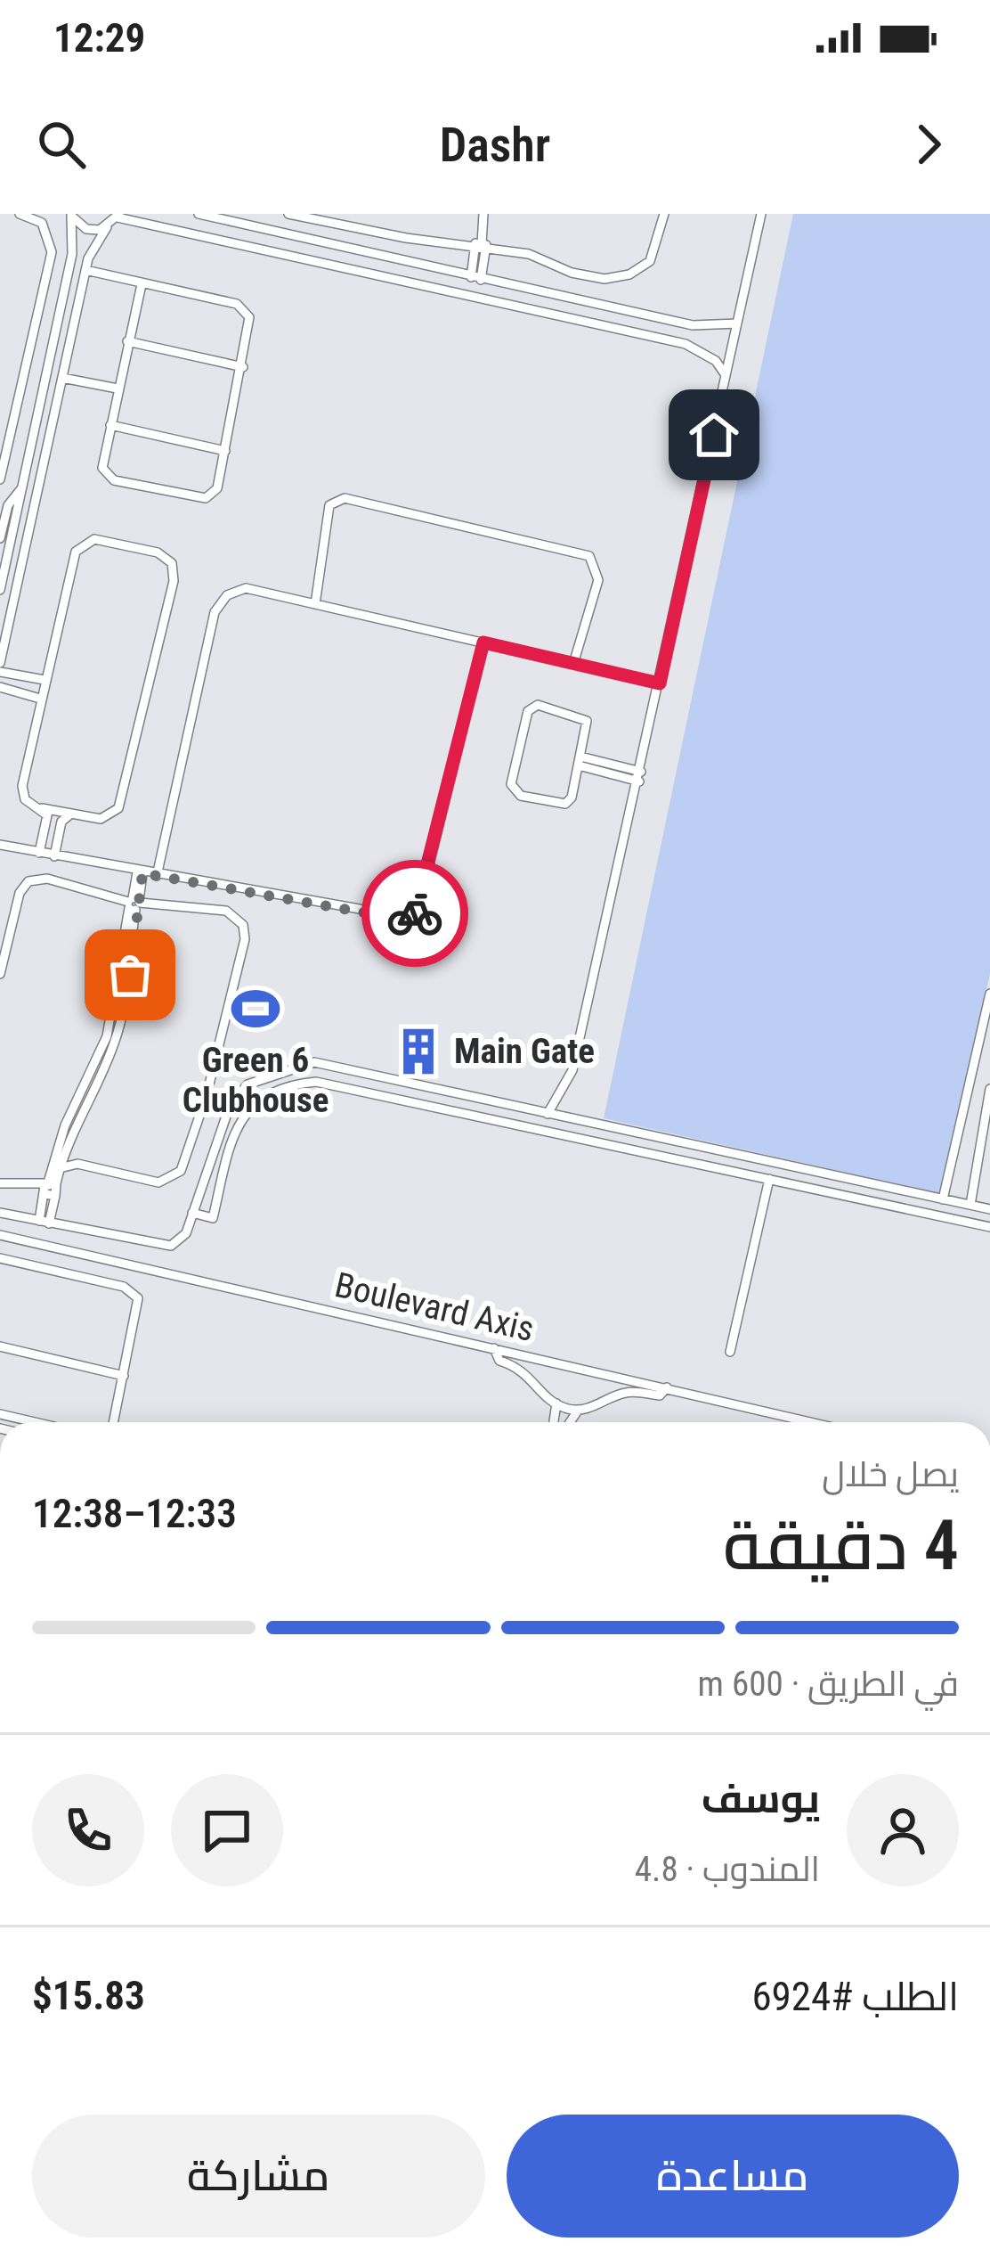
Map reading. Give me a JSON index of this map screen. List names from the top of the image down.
{
  "streets": {
    "street": ["Boulevard Axis"]
  },
  "places": {
    "sports": ["Green 6 Clubhouse"],
    "building": ["Main Gate"]
  },
  "page": {
    "status": "12:29",
    "header": "Dashr",
    "heading": ["4 دقيقة", "يصل خلال", "12:33–12:38"],
    "panel": [
      "يوسف",
      "المندوب · 4.8",
      "الطلب #6924",
      "$15.83"
    ],
    "bar": "في الطريق · 600 m",
    "buttons": ["مساعدة", "مشاركة"]
  }
}
